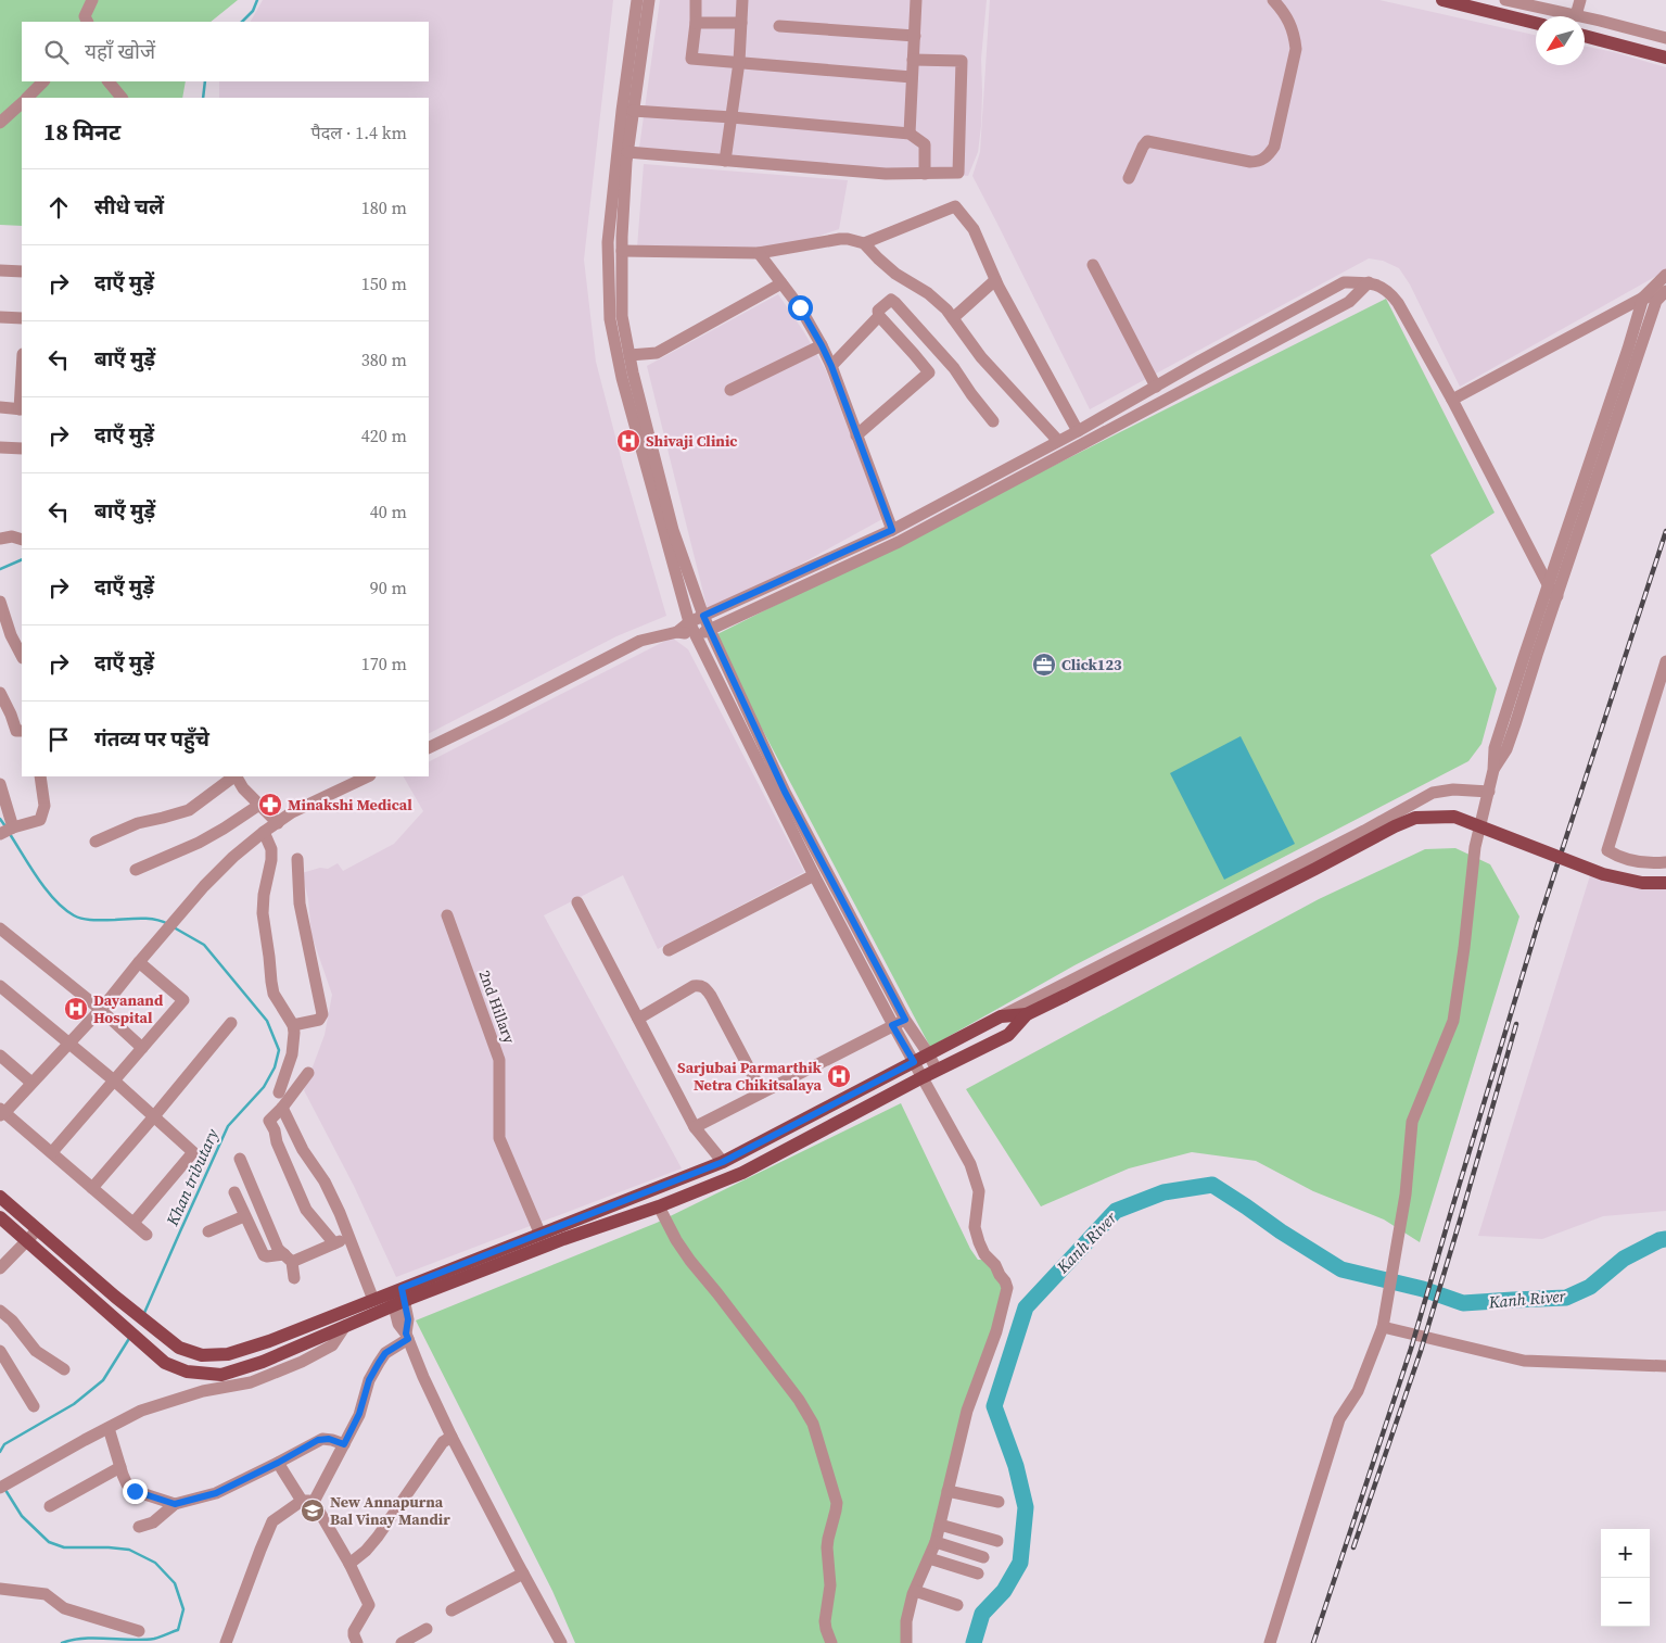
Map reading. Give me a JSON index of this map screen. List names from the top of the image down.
{
  "streets": {
    "street": ["2nd Hillary"]
  },
  "water": ["Khan tributary", "Kanh River"],
  "places": {
    "hospital": ["Shivaji Clinic", "Dayanand Hospital", "Sarjubai Parmarthik Netra Chikitsalaya"],
    "office": ["Click123"],
    "pharmacy": ["Minakshi Medical"],
    "school or university": ["New Annapurna Bal Vinay Mandir"]
  },
  "north": "bottom left",
  "page": {
    "search": "यहाँ खोजें",
    "heading": ["18 मिनट", "पैदल · 1.4 km"],
    "list": [
      ["सीधे चलें", "180 m"],
      ["दाएँ मुड़ें", "150 m"],
      ["बाएँ मुड़ें", "380 m"],
      ["दाएँ मुड़ें", "420 m"],
      ["बाएँ मुड़ें", "40 m"],
      ["दाएँ मुड़ें", "90 m"],
      ["दाएँ मुड़ें", "170 m"],
      "गंतव्य पर पहुँचे"
    ],
    "map_buttons": ["+", "−"]
  }
}
